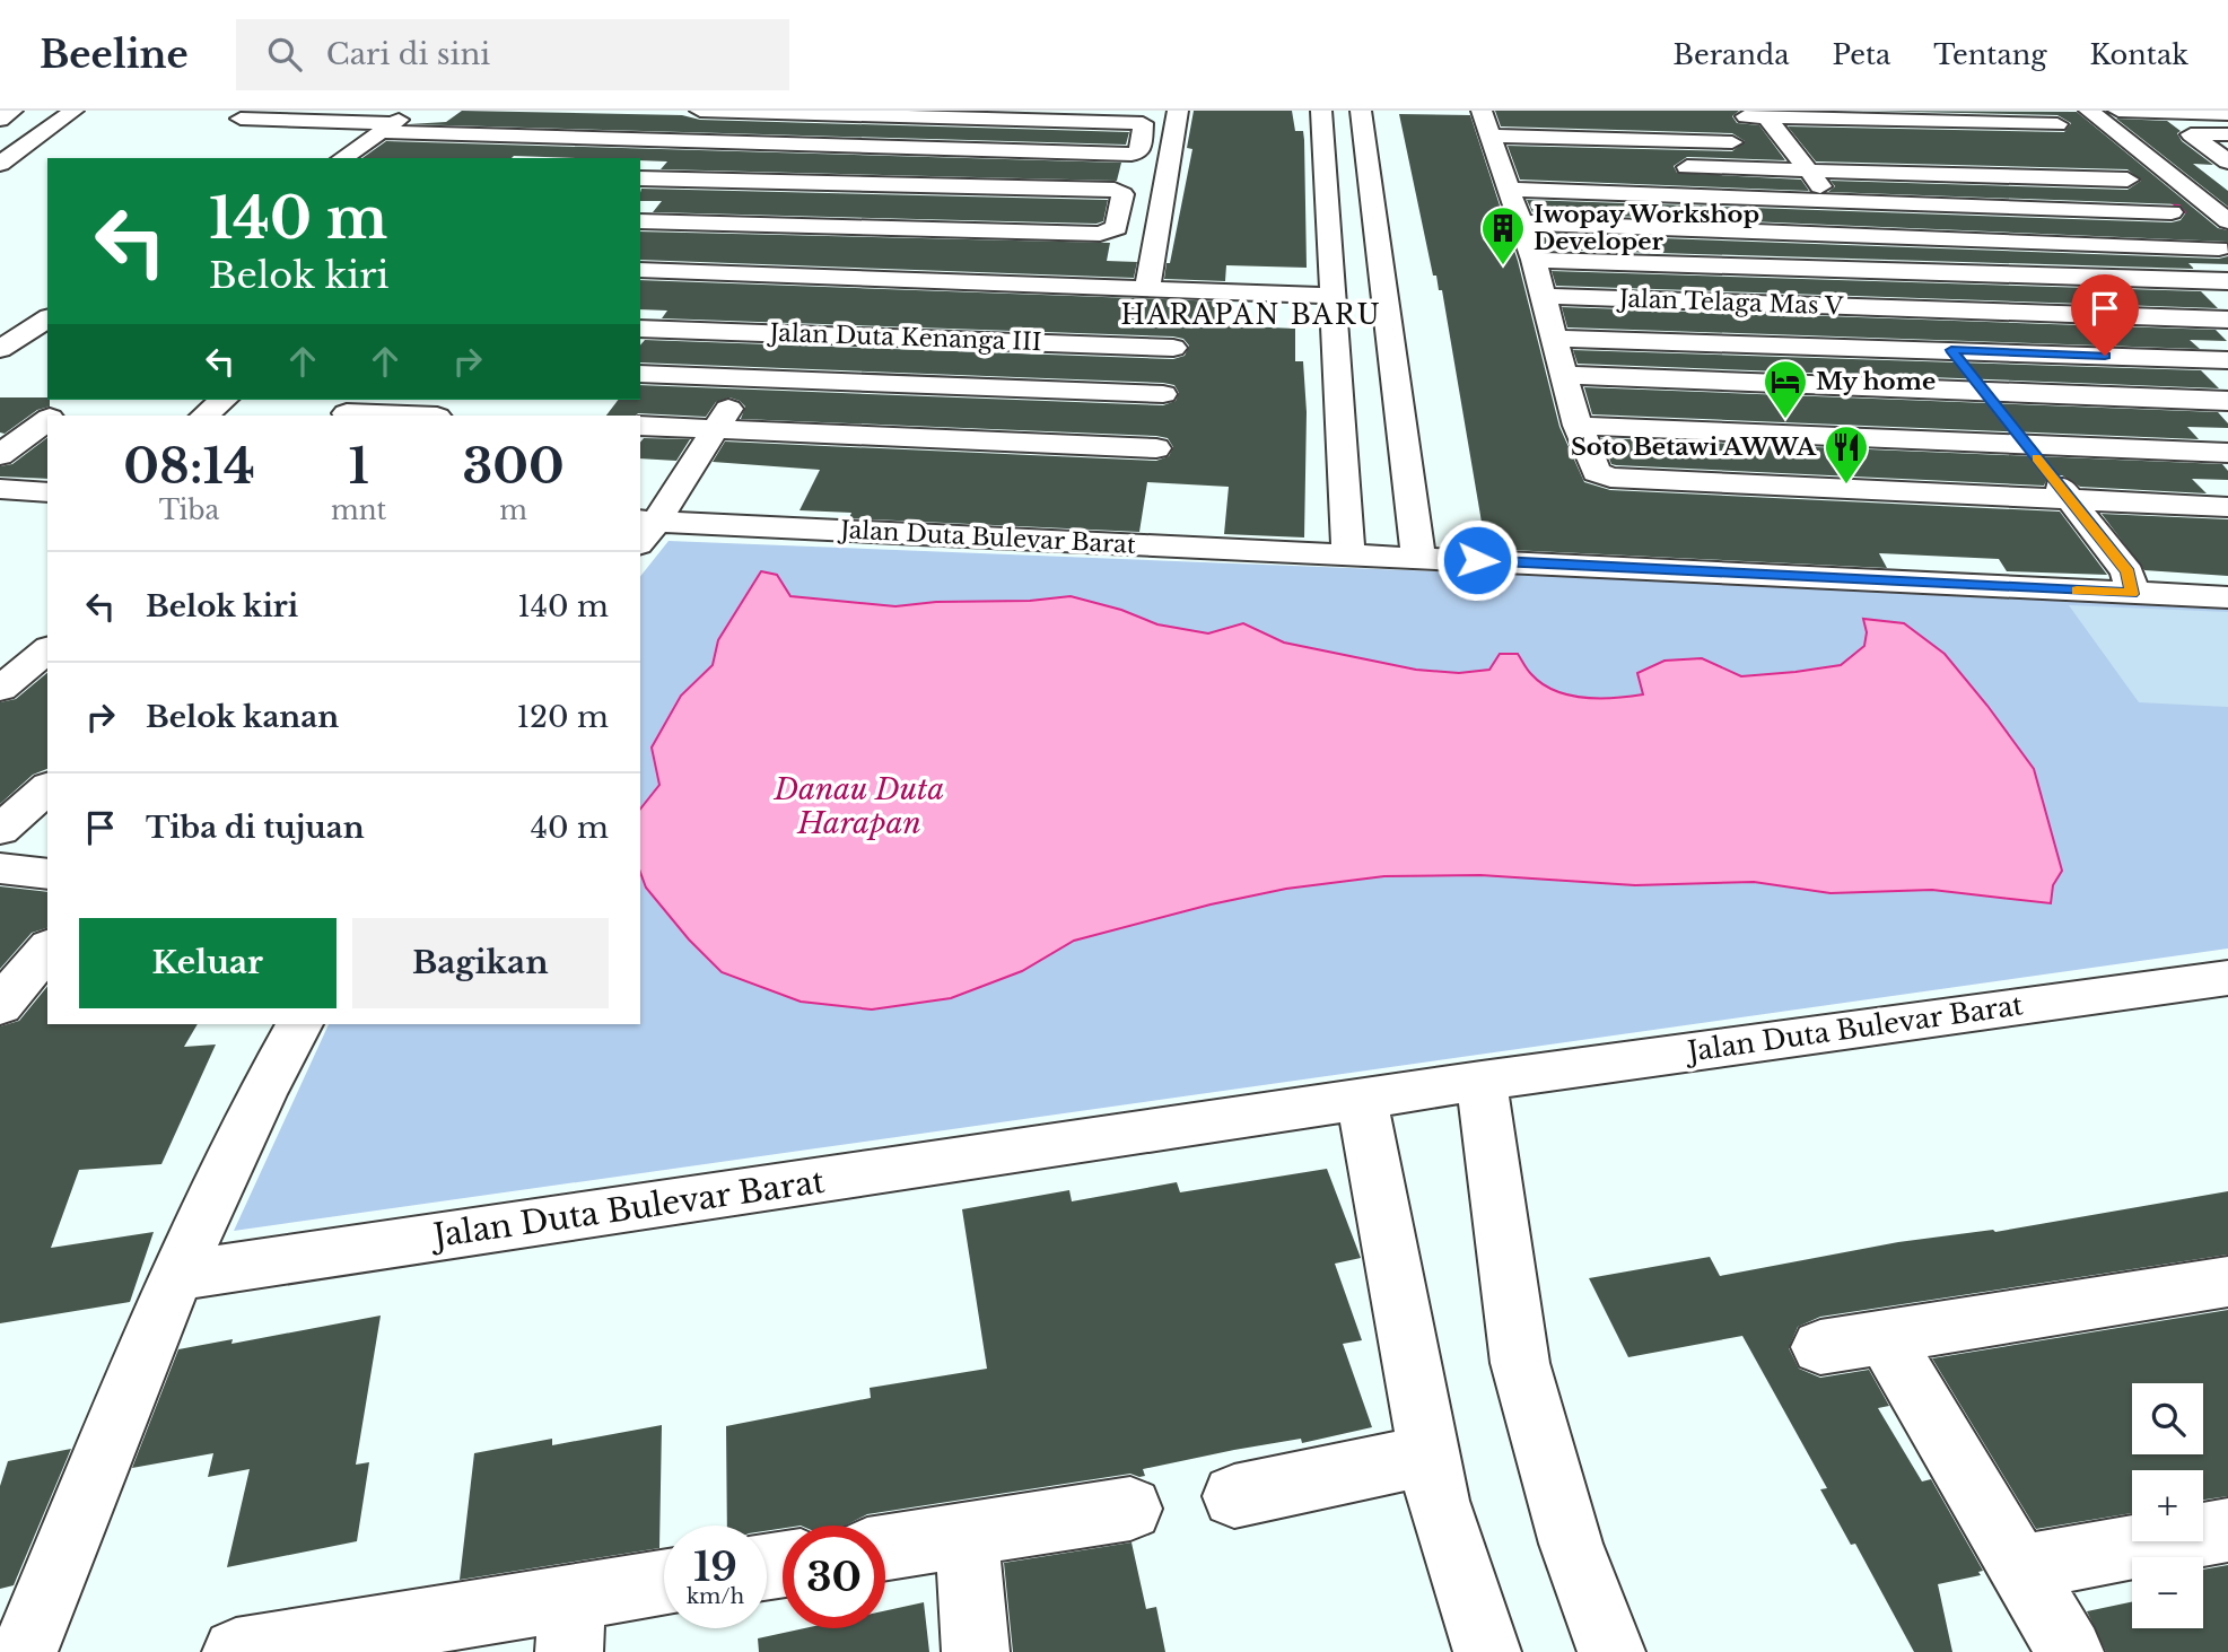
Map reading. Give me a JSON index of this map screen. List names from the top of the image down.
{
  "streets": {
    "street": ["Jalan Telaga Mas V", "Jalan Duta Kenanga III", "Jalan Duta Bulevar Barat"]
  },
  "districts": ["HARAPAN BARU"],
  "water": ["Danau Duta Harapan"],
  "places": {
    "building": ["Iwopay Workshop Developer"],
    "hotel": ["My home"],
    "restaurant": ["Soto Betawi AWWA"]
  },
  "page": {
    "header": "Beeline",
    "search": "Cari di sini",
    "nav": [
      "Beranda",
      "Peta",
      "Tentang",
      "Kontak"
    ],
    "turn": ["140 m", "Belok kiri"],
    "eta": [
      "08:14",
      "Tiba",
      "1",
      "mnt",
      "300",
      "m"
    ],
    "list": [
      {
        "name": "Belok kiri",
        "value": "140 m"
      },
      {
        "name": "Belok kanan",
        "value": "120 m"
      },
      {
        "name": "Tiba di tujuan",
        "value": "40 m"
      }
    ],
    "buttons": ["Keluar", "Bagikan"],
    "map_buttons": ["+", "−"],
    "speed": "19 km/h",
    "limit": "30"
  }
}
